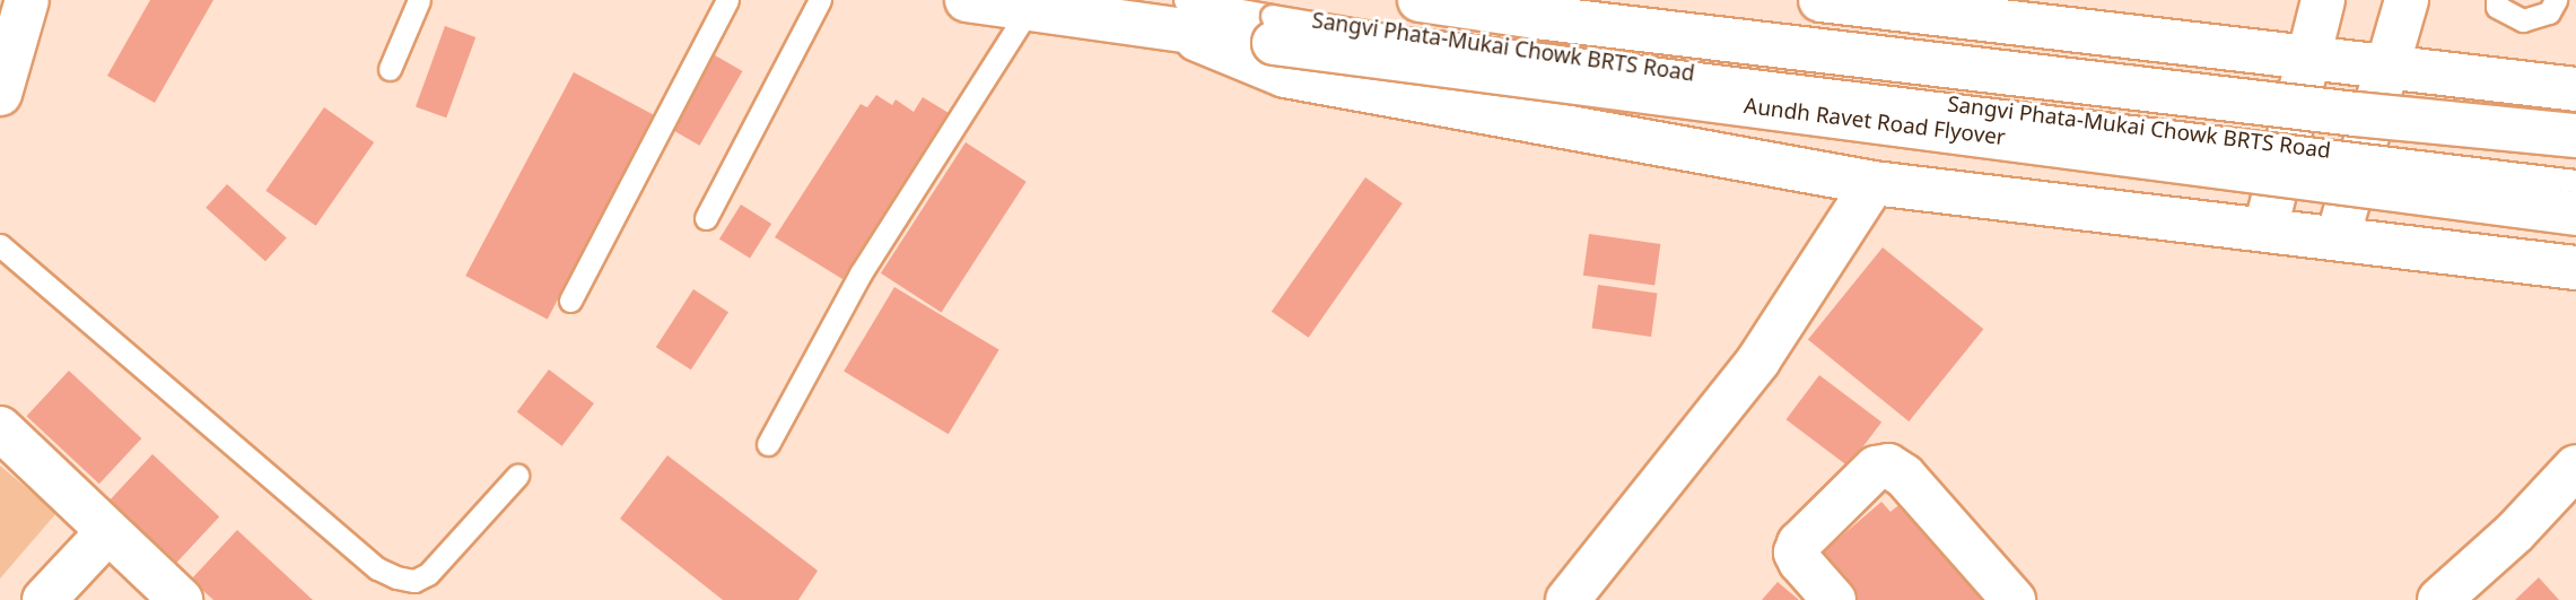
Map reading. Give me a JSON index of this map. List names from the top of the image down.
{
  "streets": {
    "street": ["Aundh Ravet Road Flyover"],
    "lane": ["Sangvi Phata-Mukai Chowk BRTS Road"]
  },
  "crossings": [
    ["Sangvi Phata-Mukai Chowk BRTS Road", "Aundh Ravet Road Flyover"]
  ]
}
